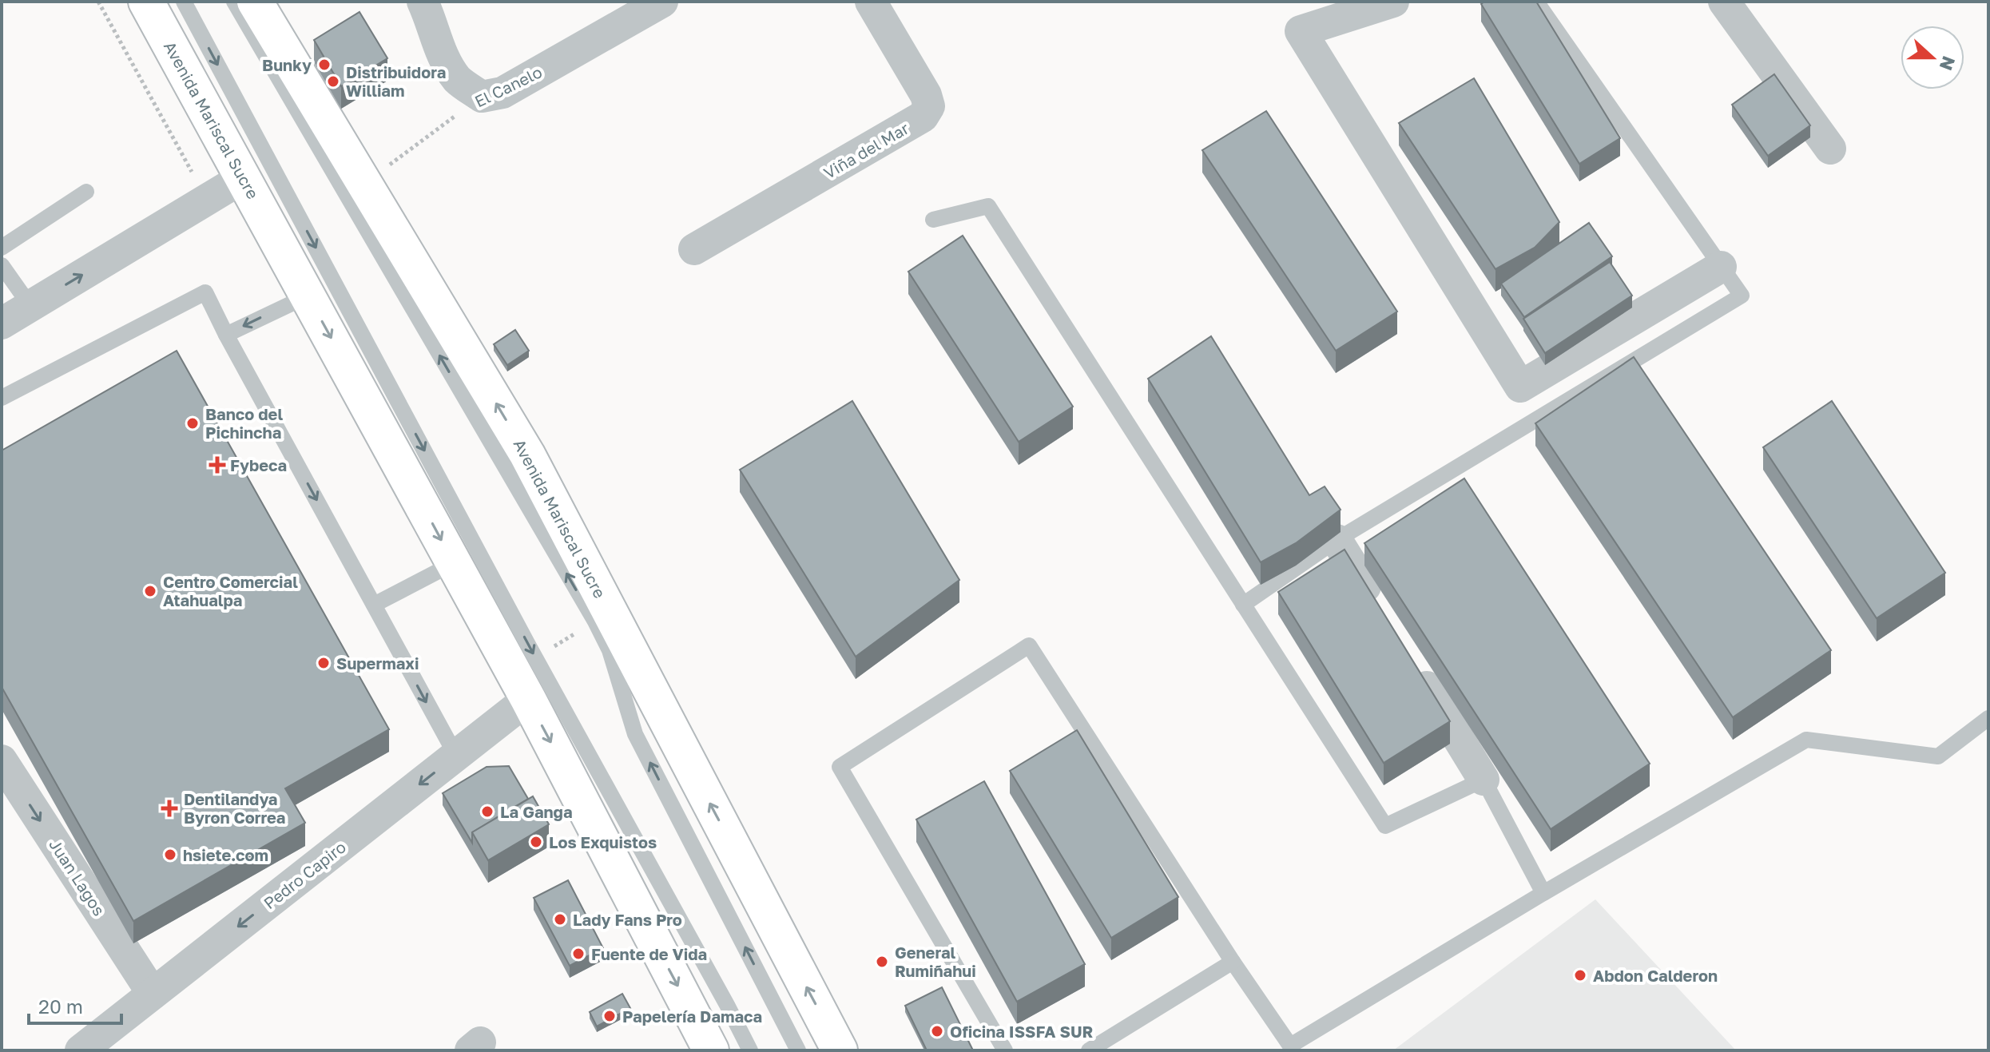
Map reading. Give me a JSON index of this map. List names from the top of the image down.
{
  "streets": {
    "main road": ["Avenida Mariscal Sucre"],
    "street": [
      "El Canelo",
      "Viña del Mar",
      "Pedro Capiro",
      "Juan Lagos"
    ]
  },
  "crossings": [
    ["El Canelo", "Avenida Mariscal Sucre"],
    ["Avenida Mariscal Sucre", "Pedro Capiro"],
    ["Pedro Capiro", "Juan Lagos"]
  ],
  "one_way": ["Pedro Capiro", "Juan Lagos"],
  "places": {
    "other": [
      "Bunky",
      "Distribuidora William",
      "Banco del Pichincha",
      "Centro Comercial Atahualpa",
      "Supermaxi",
      "La Ganga",
      "Los Exquistos",
      "hsiete.com",
      "Lady Fans Pro",
      "Fuente de Vida",
      "General Rumiñahui",
      "Abdon Calderon",
      "Papelería Damaca",
      "Oficina ISSFA SUR"
    ],
    "health": ["Fybeca", "Dentilandya Byron Correa"]
  },
  "scale_bar": "20 m",
  "north": "right"
}
